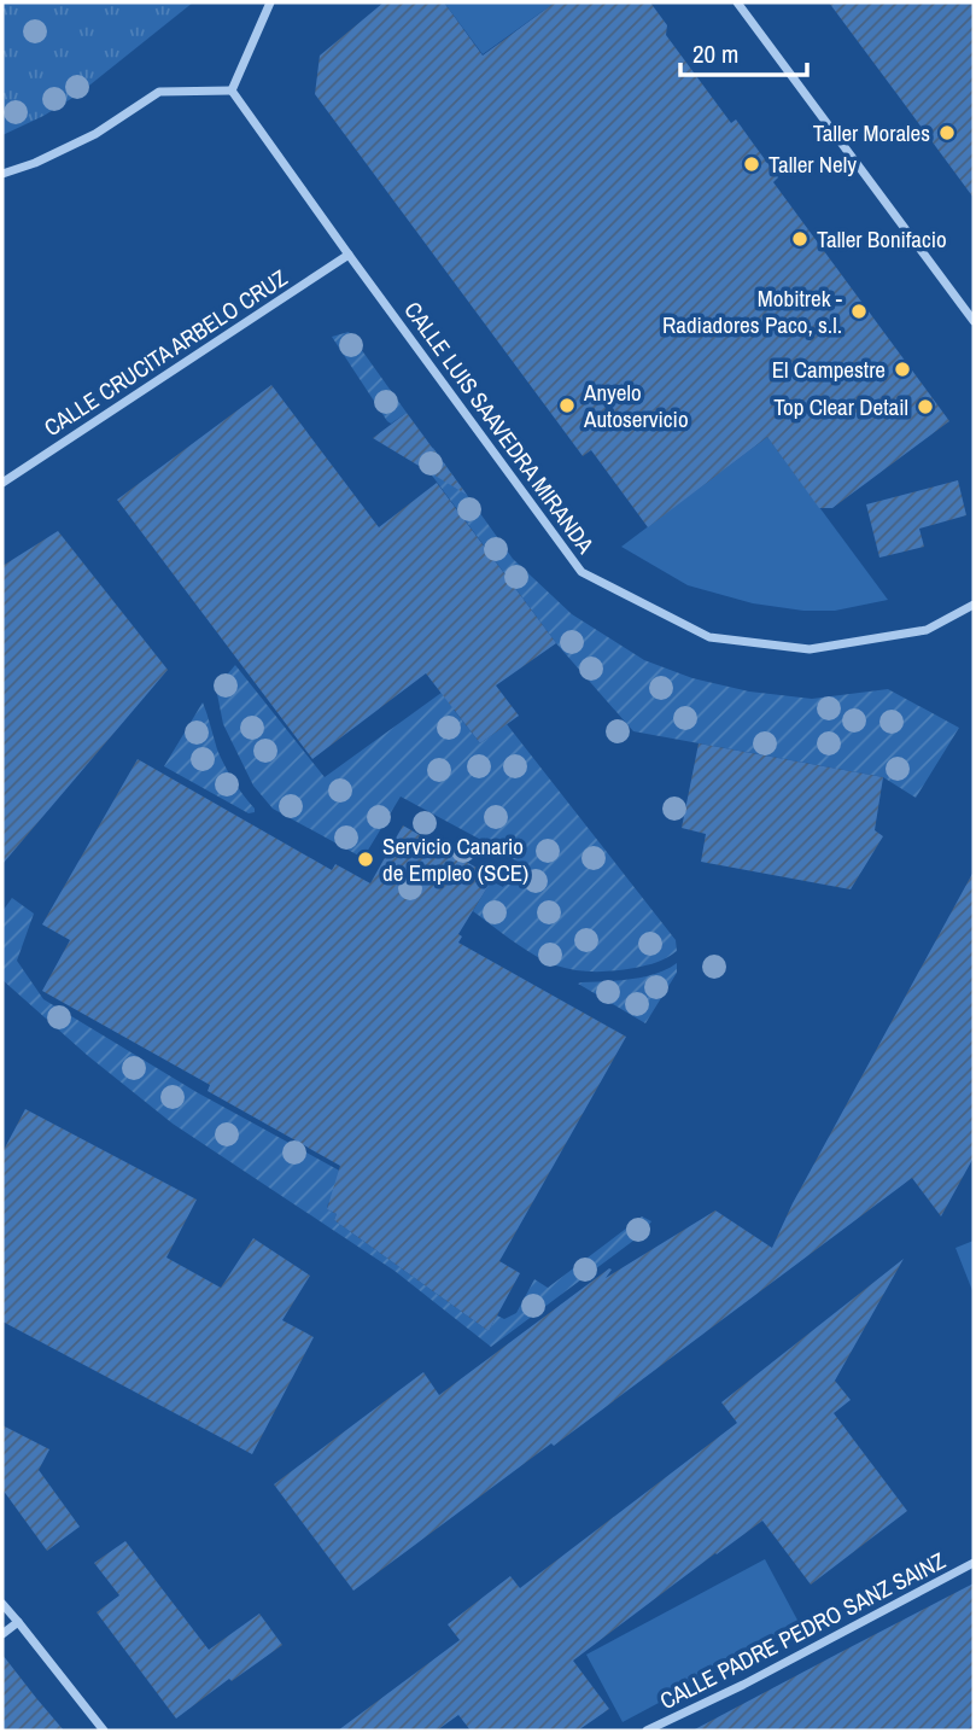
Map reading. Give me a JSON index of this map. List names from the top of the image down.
{
  "streets": {
    "street": ["CALLE CRUCITA ARBELO CRUZ", "CALLE LUIS SAAVEDRA MIRANDA", "CALLE PADRE PEDRO SANZ SAINZ"]
  },
  "crossings": [
    ["CALLE CRUCITA ARBELO CRUZ", "CALLE LUIS SAAVEDRA MIRANDA"]
  ],
  "places": [
    "Taller Morales",
    "Taller Nely",
    "Taller Bonifacio",
    "Mobitrek - Radiadores Paco, s.l.",
    "El Campestre",
    "Anyelo Autoservicio",
    "Top Clear Detail",
    "Servicio Canario de Empleo (SCE)"
  ],
  "scale_bar": "20 m"
}
